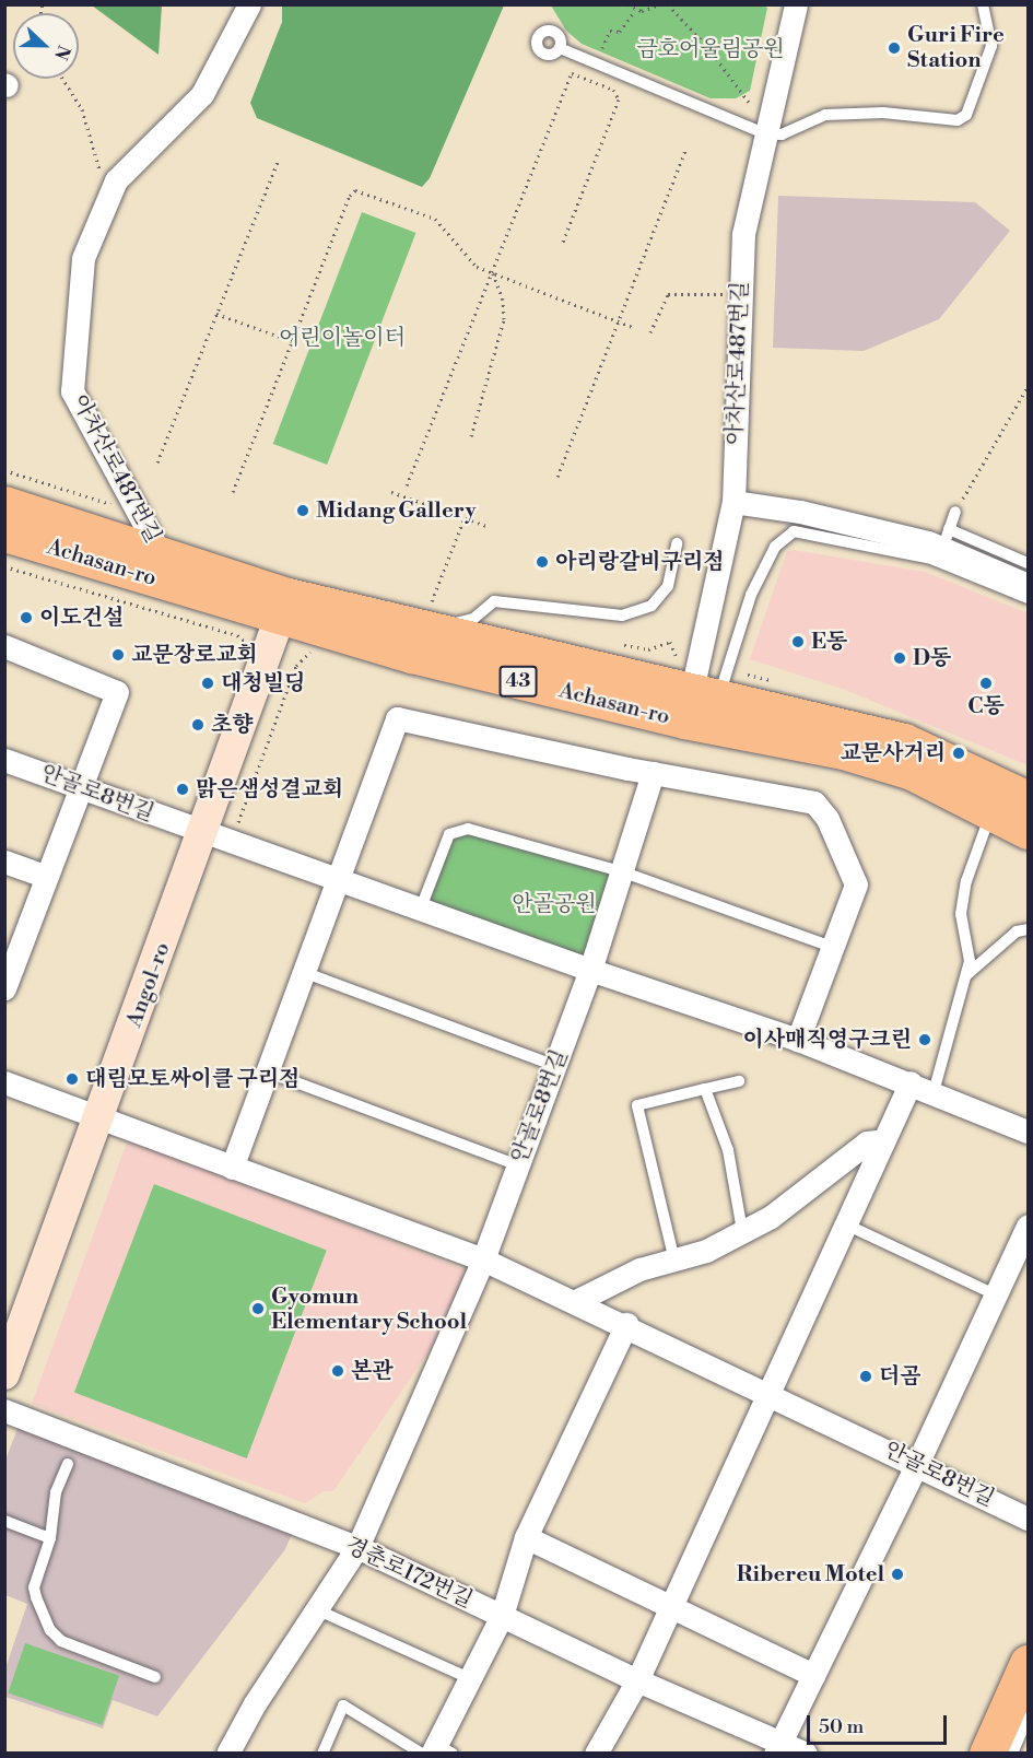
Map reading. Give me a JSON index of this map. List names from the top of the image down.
{
  "streets": {
    "main road": ["Achasan-ro", "43"],
    "street": [
      "아차산로487번길",
      "안골로8번길",
      "Angol-ro",
      "경춘로172번길"
    ]
  },
  "crossings": [
    ["아차산로487번길", "Achasan-ro"],
    ["Achasan-ro", "Angol-ro"],
    ["안골로8번길", "Angol-ro"]
  ],
  "parks": ["금호어울림공원", "어린이놀이터", "안골공원"],
  "places": [
    "Guri Fire Station",
    "Midang Gallery",
    "아리랑갈비구리점",
    "이도건설",
    "E동",
    "교문장로교회",
    "D동",
    "대청빌딩",
    "C동",
    "초향",
    "교문사거리",
    "맑은샘성결교회",
    "이사매직영구크린",
    "대림모토싸이클 구리점",
    "Gyomun Elementary School",
    "본관",
    "더곰",
    "Ribereu Motel"
  ],
  "scale_bar": "50 m",
  "north": "right"
}
